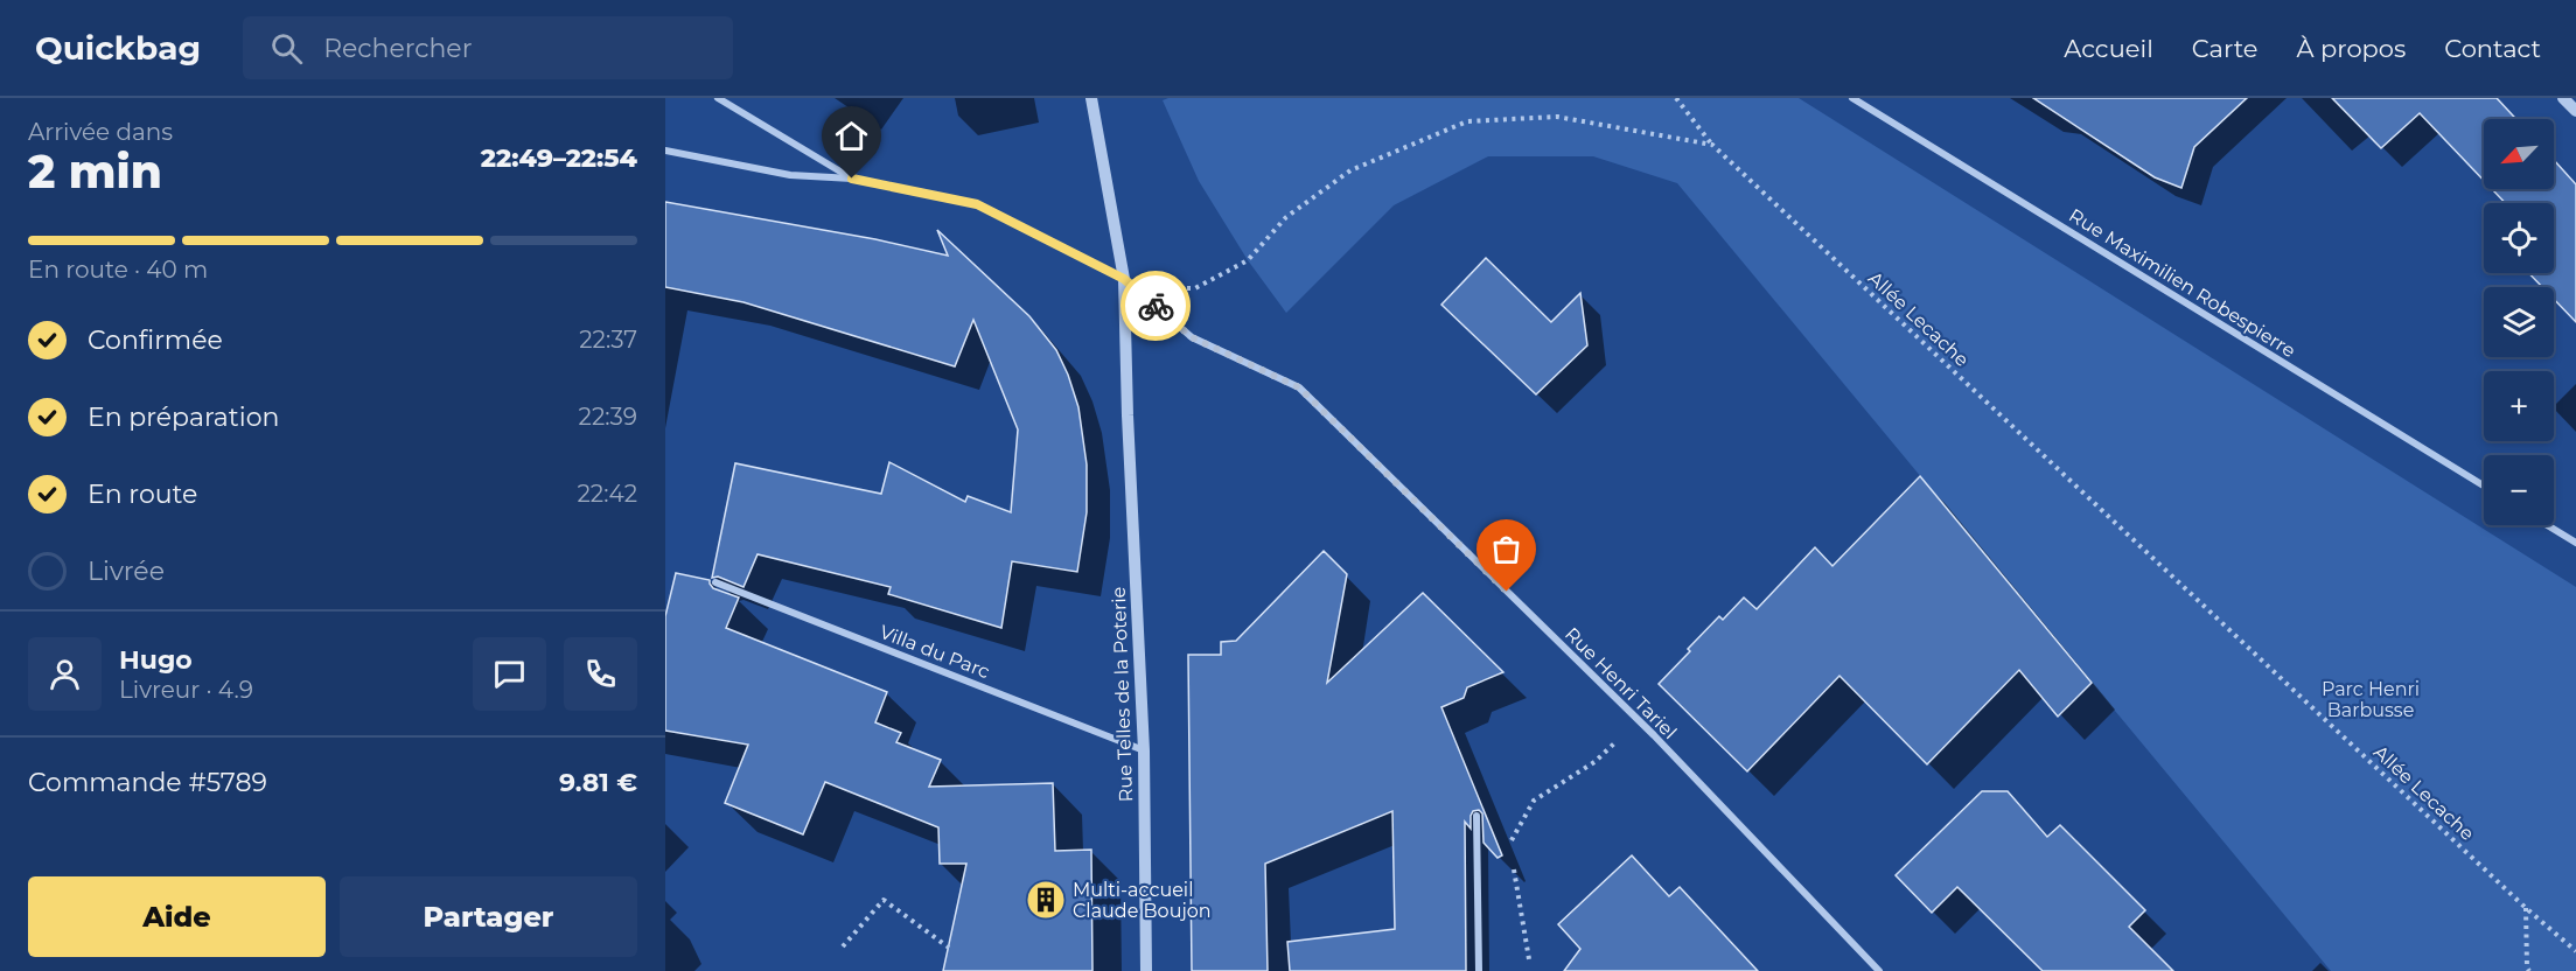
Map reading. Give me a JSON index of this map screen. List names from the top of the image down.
{
  "streets": {
    "street": [
      "Rue Maximilien Robespierre",
      "Villa du Parc",
      "Rue Henri Tariel",
      "Rue Telles de la Poterie"
    ],
    "path": ["Allée Lecache"]
  },
  "crossings": [
    ["Villa du Parc", "Rue Telles de la Poterie"],
    ["Rue Henri Tariel", "Rue Telles de la Poterie"]
  ],
  "parks": ["Parc Henri Barbusse"],
  "places": {
    "building": ["Multi-accueil Claude Boujon"]
  },
  "north": "bottom left",
  "page": {
    "header": "Quickbag",
    "search": "Rechercher",
    "nav": [
      "Accueil",
      "Carte",
      "À propos",
      "Contact"
    ],
    "heading": ["2 min", "Arrivée dans", "22:49–22:54"],
    "panel": [
      "Hugo",
      "Livreur · 4.9",
      "Commande #5789",
      "9.81 €"
    ],
    "map_buttons": ["+", "−"],
    "bar": "En route · 40 m",
    "list": [
      ["Confirmée", "22:37"],
      ["En préparation", "22:39"],
      ["En route", "22:42"],
      "Livrée"
    ],
    "buttons": ["Aide", "Partager"]
  }
}
